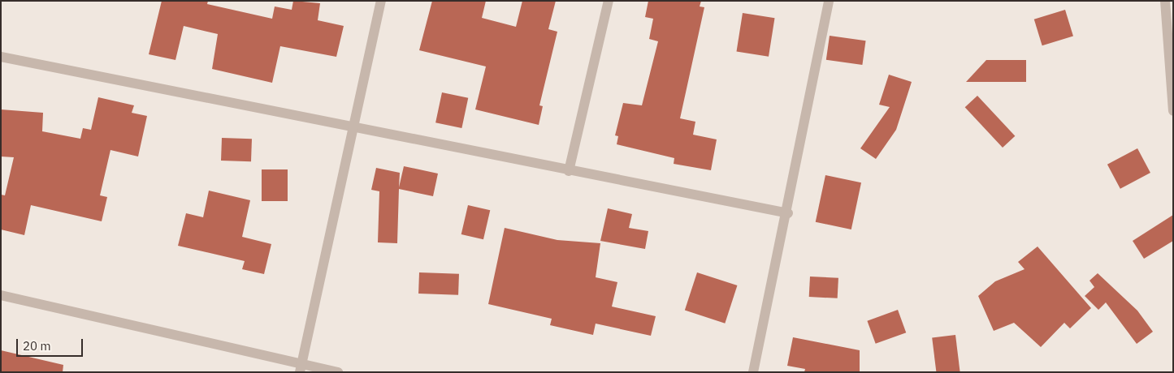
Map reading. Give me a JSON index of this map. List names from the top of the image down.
{
  "scale_bar": "20 m"
}
